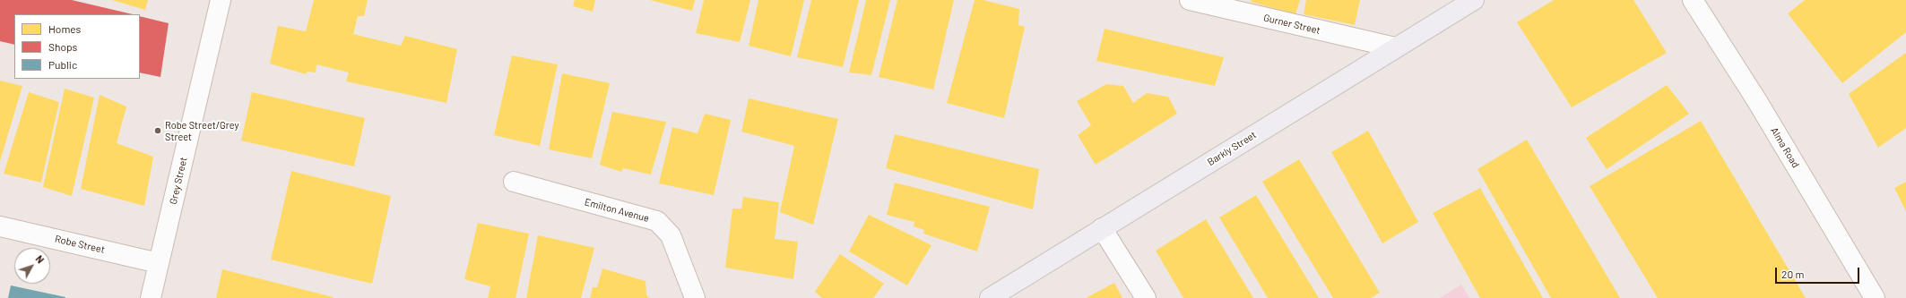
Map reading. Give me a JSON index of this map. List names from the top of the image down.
{
  "streets": {
    "main road": ["Barkly Street"],
    "street": [
      "Gurner Street",
      "Alma Road",
      "Grey Street",
      "Emilton Avenue",
      "Robe Street"
    ]
  },
  "crossings": [
    ["Gurner Street", "Barkly Street"],
    ["Grey Street", "Robe Street"]
  ],
  "places": ["Robe Street/Grey Street"],
  "legend": ["Homes", "Shops", "Public"],
  "scale_bar": "20 m",
  "north": "top right"
}
